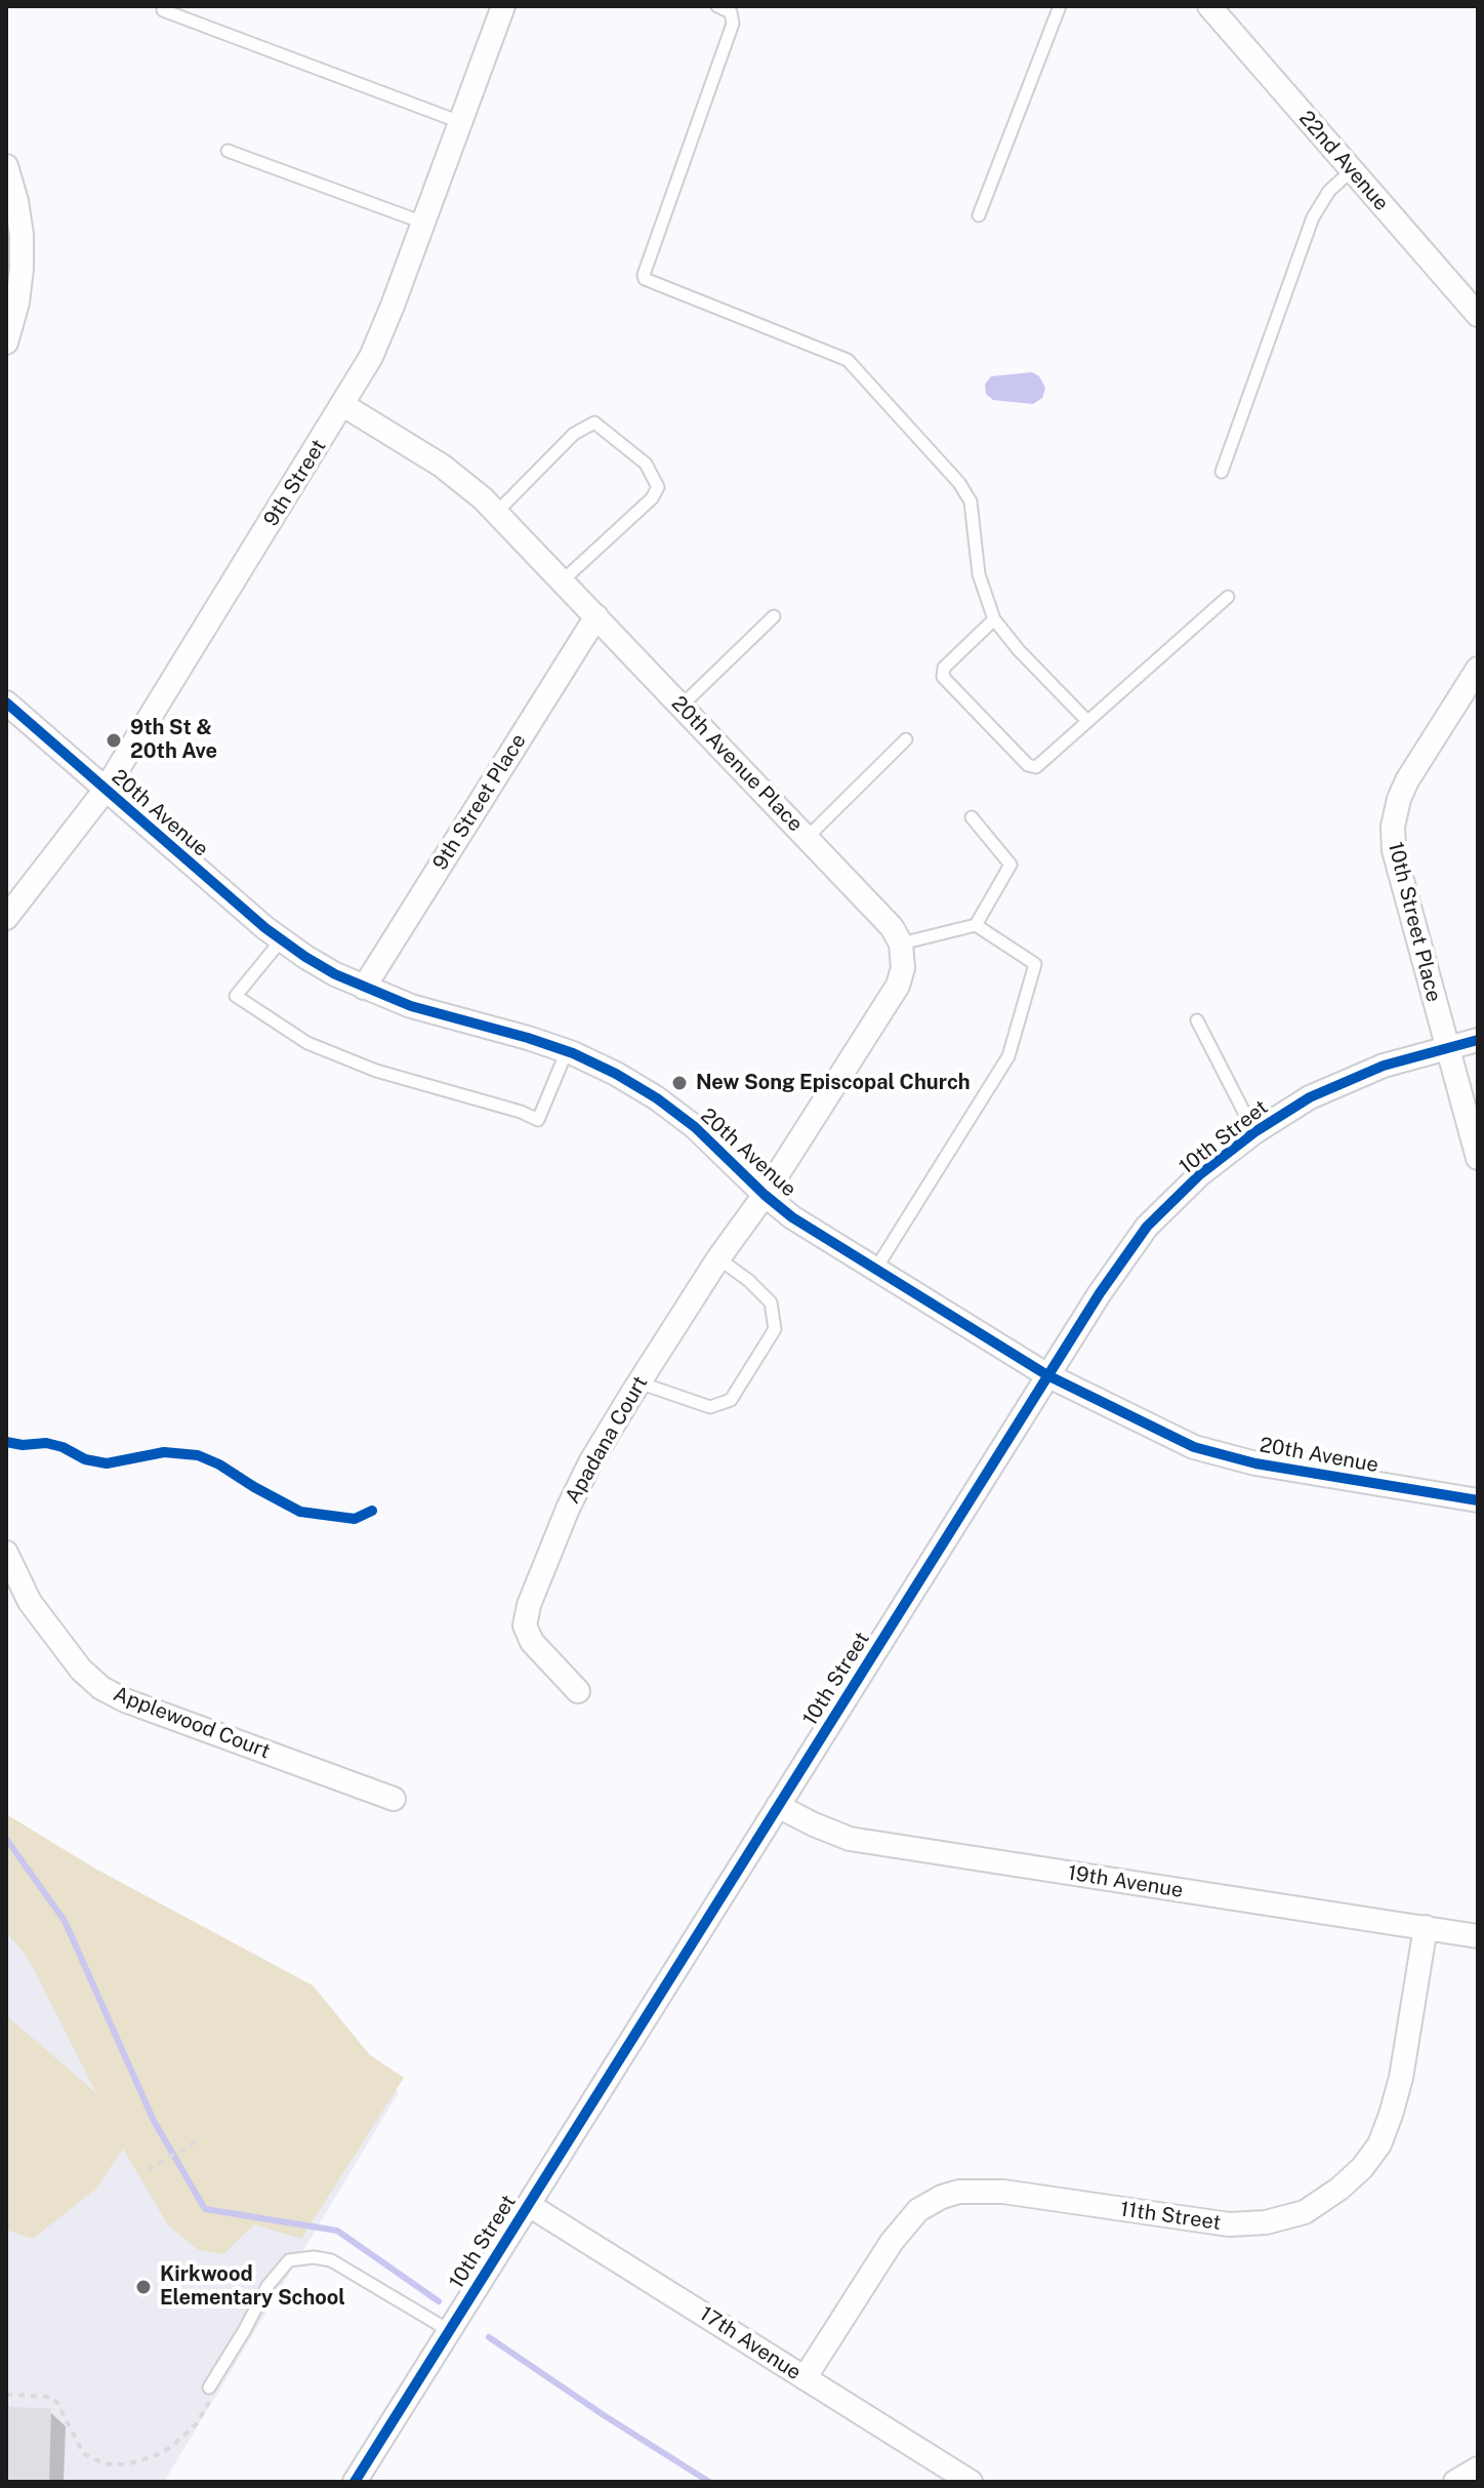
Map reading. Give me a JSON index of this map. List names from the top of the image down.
{
  "streets": {
    "street": [
      "22nd Avenue",
      "9th Street",
      "20th Avenue Place",
      "9th Street Place",
      "20th Avenue",
      "10th Street Place",
      "10th Street",
      "Apadana Court",
      "Applewood Court",
      "19th Avenue",
      "11th Street",
      "17th Avenue"
    ]
  },
  "crossings": [
    ["9th Street", "20th Avenue Place"],
    ["9th Street", "20th Avenue"],
    ["20th Avenue Place", "9th Street Place"],
    ["9th Street Place", "20th Avenue"],
    ["20th Avenue", "10th Street"],
    ["20th Avenue", "Apadana Court"],
    ["10th Street Place", "10th Street"],
    ["10th Street", "19th Avenue"],
    ["10th Street", "17th Avenue"],
    ["19th Avenue", "11th Street"],
    ["11th Street", "17th Avenue"]
  ],
  "places": ["9th St & 20th Ave", "New Song Episcopal Church", "Kirkwood Elementary School"]
}
